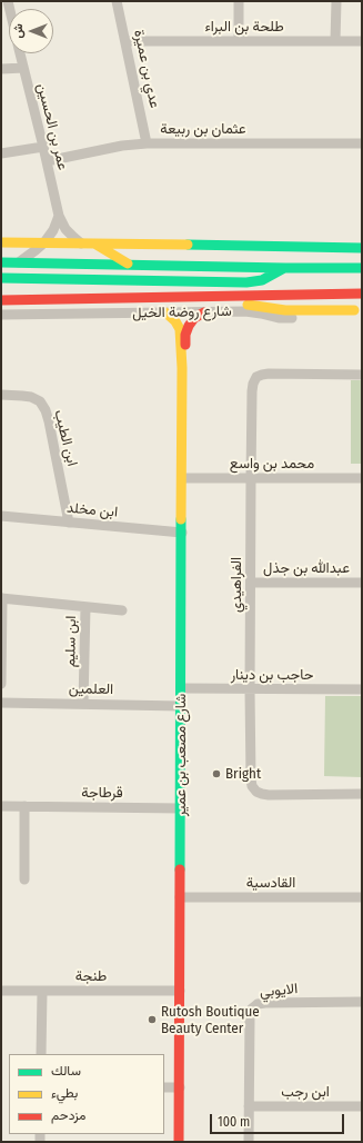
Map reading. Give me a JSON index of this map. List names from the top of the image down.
{
  "streets": {
    "street": [
      "طلحة بن البراء",
      "عدي بن عميرة",
      "عمر بن الحسين",
      "عثمان بن ربيعة",
      "شارع روضة الخيل",
      "ابن الطيب",
      "محمد بن واسع",
      "ابن مخلد",
      "عبدالله بن جذل",
      "الفراهيدي",
      "ابن سليم",
      "حاجب بن دينار",
      "العلمين",
      "شارع مصعب بن عمير",
      "قرطاجة",
      "القادسية",
      "طنجة",
      "الايوبي",
      "ابن رجب"
    ]
  },
  "crossings": [
    ["طلحة بن البراء", "عدي بن عميرة"],
    ["عدي بن عميرة", "عثمان بن ربيعة"],
    ["عمر بن الحسين", "عثمان بن ربيعة"],
    ["شارع روضة الخيل", "شارع مصعب بن عمير"],
    ["ابن الطيب", "ابن مخلد"],
    ["محمد بن واسع", "الفراهيدي"],
    ["محمد بن واسع", "شارع مصعب بن عمير"],
    ["ابن مخلد", "شارع مصعب بن عمير"],
    ["عبدالله بن جذل", "الفراهيدي"],
    ["الفراهيدي", "حاجب بن دينار"],
    ["ابن سليم", "العلمين"],
    ["حاجب بن دينار", "شارع مصعب بن عمير"],
    ["العلمين", "شارع مصعب بن عمير"],
    ["شارع مصعب بن عمير", "قرطاجة"],
    ["شارع مصعب بن عمير", "القادسية"],
    ["شارع مصعب بن عمير", "طنجة"],
    ["الايوبي", "ابن رجب"]
  ],
  "places": ["Bright", "Rutosh Boutique Beauty Center"],
  "legend": ["سالك", "بطيء", "مزدحم"],
  "scale_bar": "100 m",
  "north": "left"
}
